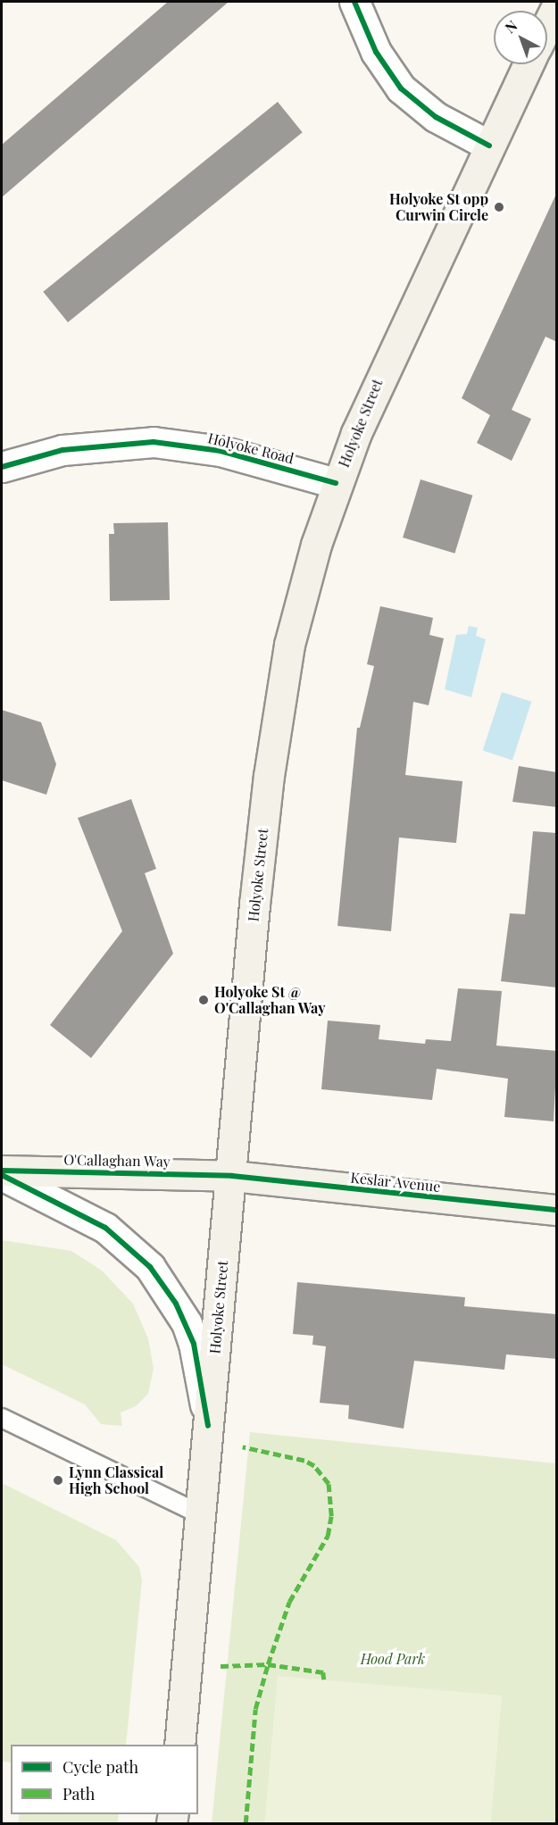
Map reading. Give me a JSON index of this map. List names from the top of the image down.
{
  "streets": {
    "main road": ["Holyoke Street", "O'Callaghan Way", "Keslar Avenue"],
    "street": ["Holyoke Road"]
  },
  "crossings": [
    ["Holyoke Street", "Holyoke Road"],
    ["Holyoke Street", "O'Callaghan Way"],
    ["Holyoke Street", "Keslar Avenue"],
    ["O'Callaghan Way", "Keslar Avenue"]
  ],
  "parks": ["Hood Park"],
  "places": ["Holyoke St opp Curwin Circle", "Holyoke St @ O'Callaghan Way", "Lynn Classical High School"],
  "legend": ["Cycle path", "Path"],
  "north": "top left"
}
